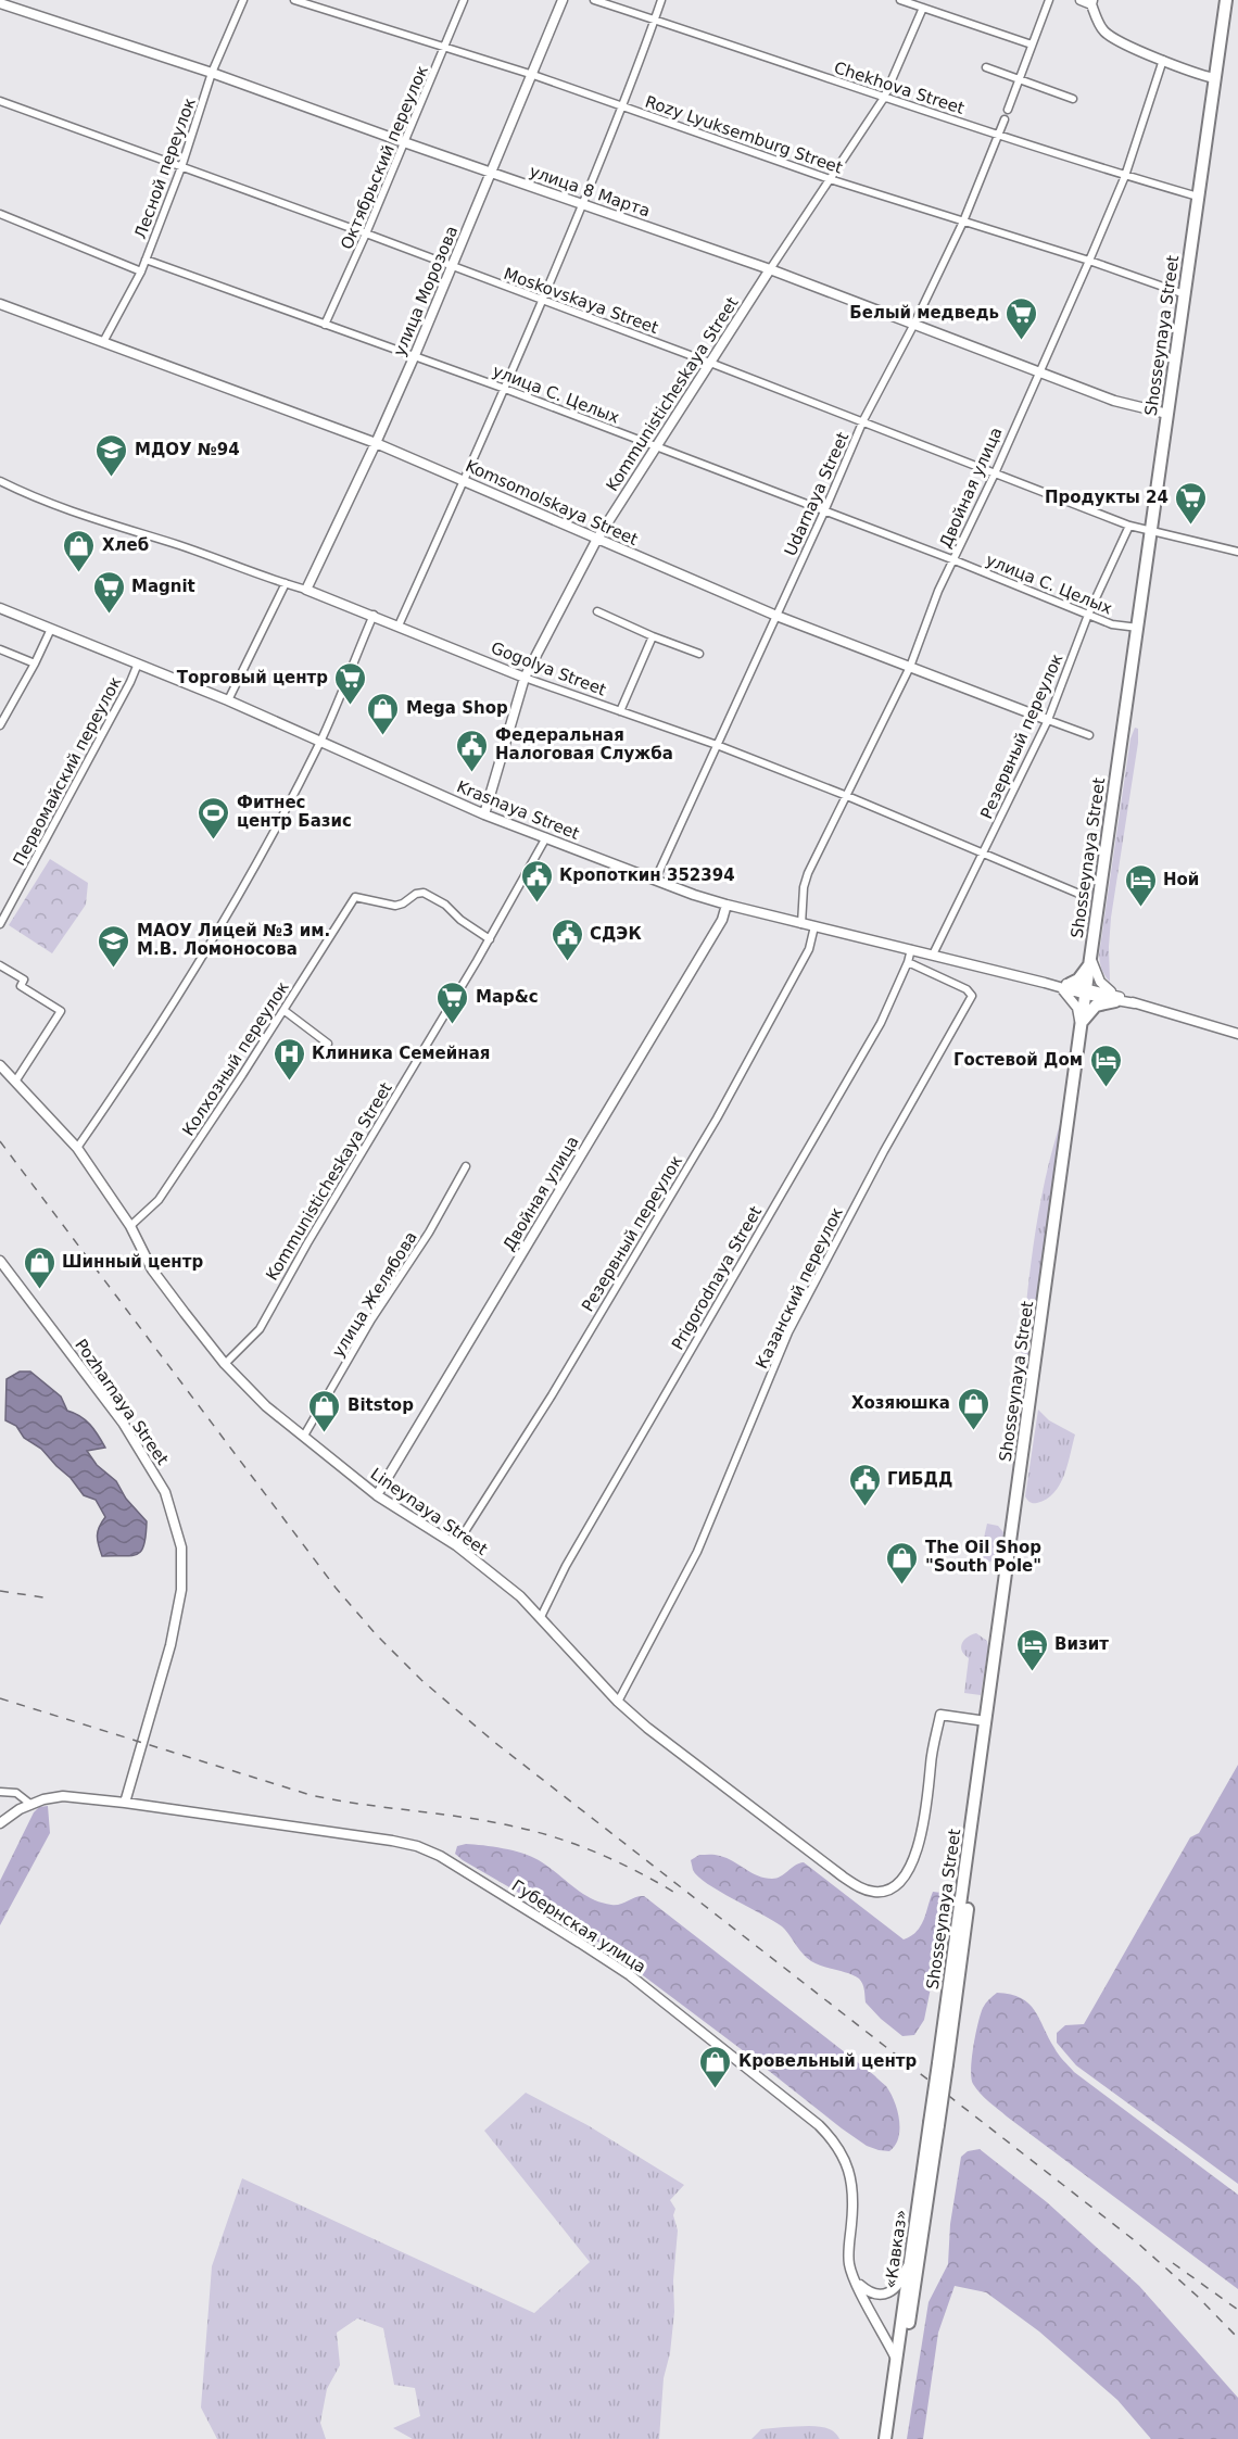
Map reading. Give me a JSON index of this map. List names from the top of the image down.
{
  "streets": {
    "highway": ["Shosseynaya Street", "«Кавказ»"],
    "street": [
      "Chekhova Street",
      "Rozy Lyuksemburg Street",
      "Октябрьский переулок",
      "Лесной переулок",
      "улица 8 Марта",
      "улица Морозова",
      "Moskovskaya Street",
      "улица С. Целых",
      "Kommunisticheskaya Street",
      "Двойная улица",
      "Udarnaya Street",
      "Komsomolskaya Street",
      "Gogolya Street",
      "Резервный переулок",
      "Первомайский переулок",
      "Krasnaya Street",
      "Колхозный переулок",
      "Prigorodnaya Street",
      "Казанский переулок",
      "улица Желябова",
      "Pozharnaya Street",
      "Lineynaya Street",
      "Губернская улица"
    ]
  },
  "crossings": [
    ["Chekhova Street", "Shosseynaya Street"],
    ["Chekhova Street", "Kommunisticheskaya Street"],
    ["Chekhova Street", "Двойная улица"],
    ["Chekhova Street", "Udarnaya Street"],
    ["Rozy Lyuksemburg Street", "Октябрьский переулок"],
    ["Rozy Lyuksemburg Street", "улица Морозова"],
    ["Rozy Lyuksemburg Street", "Shosseynaya Street"],
    ["Rozy Lyuksemburg Street", "Kommunisticheskaya Street"],
    ["Rozy Lyuksemburg Street", "Двойная улица"],
    ["Rozy Lyuksemburg Street", "Udarnaya Street"],
    ["Октябрьский переулок", "улица 8 Марта"],
    ["Октябрьский переулок", "Moskovskaya Street"],
    ["Октябрьский переулок", "улица С. Целых"],
    ["Лесной переулок", "улица 8 Марта"],
    ["Лесной переулок", "Moskovskaya Street"],
    ["Лесной переулок", "улица С. Целых"],
    ["Лесной переулок", "Komsomolskaya Street"],
    ["улица 8 Марта", "улица Морозова"],
    ["улица 8 Марта", "Shosseynaya Street"],
    ["улица 8 Марта", "Kommunisticheskaya Street"],
    ["улица 8 Марта", "Двойная улица"],
    ["улица 8 Марта", "Udarnaya Street"],
    ["улица Морозова", "Moskovskaya Street"],
    ["улица Морозова", "улица С. Целых"],
    ["улица Морозова", "Komsomolskaya Street"],
    ["улица Морозова", "Gogolya Street"],
    ["Moskovskaya Street", "Shosseynaya Street"],
    ["Moskovskaya Street", "Kommunisticheskaya Street"],
    ["Moskovskaya Street", "Двойная улица"],
    ["Moskovskaya Street", "Udarnaya Street"],
    ["Moskovskaya Street", "Резервный переулок"],
    ["Shosseynaya Street", "улица С. Целых"],
    ["Shosseynaya Street", "Krasnaya Street"],
    ["Shosseynaya Street", "Lineynaya Street"],
    ["Shosseynaya Street", "«Кавказ»"],
    ["улица С. Целых", "Kommunisticheskaya Street"],
    ["улица С. Целых", "Двойная улица"],
    ["улица С. Целых", "Udarnaya Street"],
    ["улица С. Целых", "Резервный переулок"],
    ["Kommunisticheskaya Street", "Komsomolskaya Street"],
    ["Kommunisticheskaya Street", "Gogolya Street"],
    ["Kommunisticheskaya Street", "Krasnaya Street"],
    ["Kommunisticheskaya Street", "Колхозный переулок"],
    ["Kommunisticheskaya Street", "Lineynaya Street"],
    ["Двойная улица", "Komsomolskaya Street"],
    ["Двойная улица", "Gogolya Street"],
    ["Двойная улица", "Krasnaya Street"],
    ["Двойная улица", "Lineynaya Street"],
    ["Udarnaya Street", "Komsomolskaya Street"],
    ["Udarnaya Street", "Gogolya Street"],
    ["Udarnaya Street", "Krasnaya Street"],
    ["Komsomolskaya Street", "Резервный переулок"],
    ["Gogolya Street", "Резервный переулок"],
    ["Резервный переулок", "Krasnaya Street"],
    ["Резервный переулок", "Lineynaya Street"],
    ["Первомайский переулок", "Krasnaya Street"],
    ["Krasnaya Street", "Prigorodnaya Street"],
    ["Колхозный переулок", "Lineynaya Street"],
    ["Prigorodnaya Street", "Казанский переулок"],
    ["Prigorodnaya Street", "Lineynaya Street"],
    ["Казанский переулок", "Lineynaya Street"],
    ["улица Желябова", "Lineynaya Street"],
    ["Pozharnaya Street", "Губернская улица"]
  ],
  "places": {
    "supermarket": [
      "Белый медведь",
      "Продукты 24",
      "Magnit",
      "Торговый центр",
      "Мар&с"
    ],
    "school or university": ["МДОУ №94", "МАОУ Лицей №3 им. М.В. Ломоносова"],
    "shop": [
      "Хлеб",
      "Mega Shop",
      "Шинный центр",
      "Хозяюшка",
      "Bitstop",
      "The Oil Shop \"South Pole\"",
      "Кровельный центр"
    ],
    "public building": [
      "Федеральная Налоговая Служба",
      "Кропоткин 352394",
      "СДЭК",
      "ГИБДД"
    ],
    "sports": ["Фитнес центр Базис"],
    "hotel": ["Ной", "Гостевой Дом", "Визит"],
    "hospital": ["Клиника Семейная"]
  }
}
